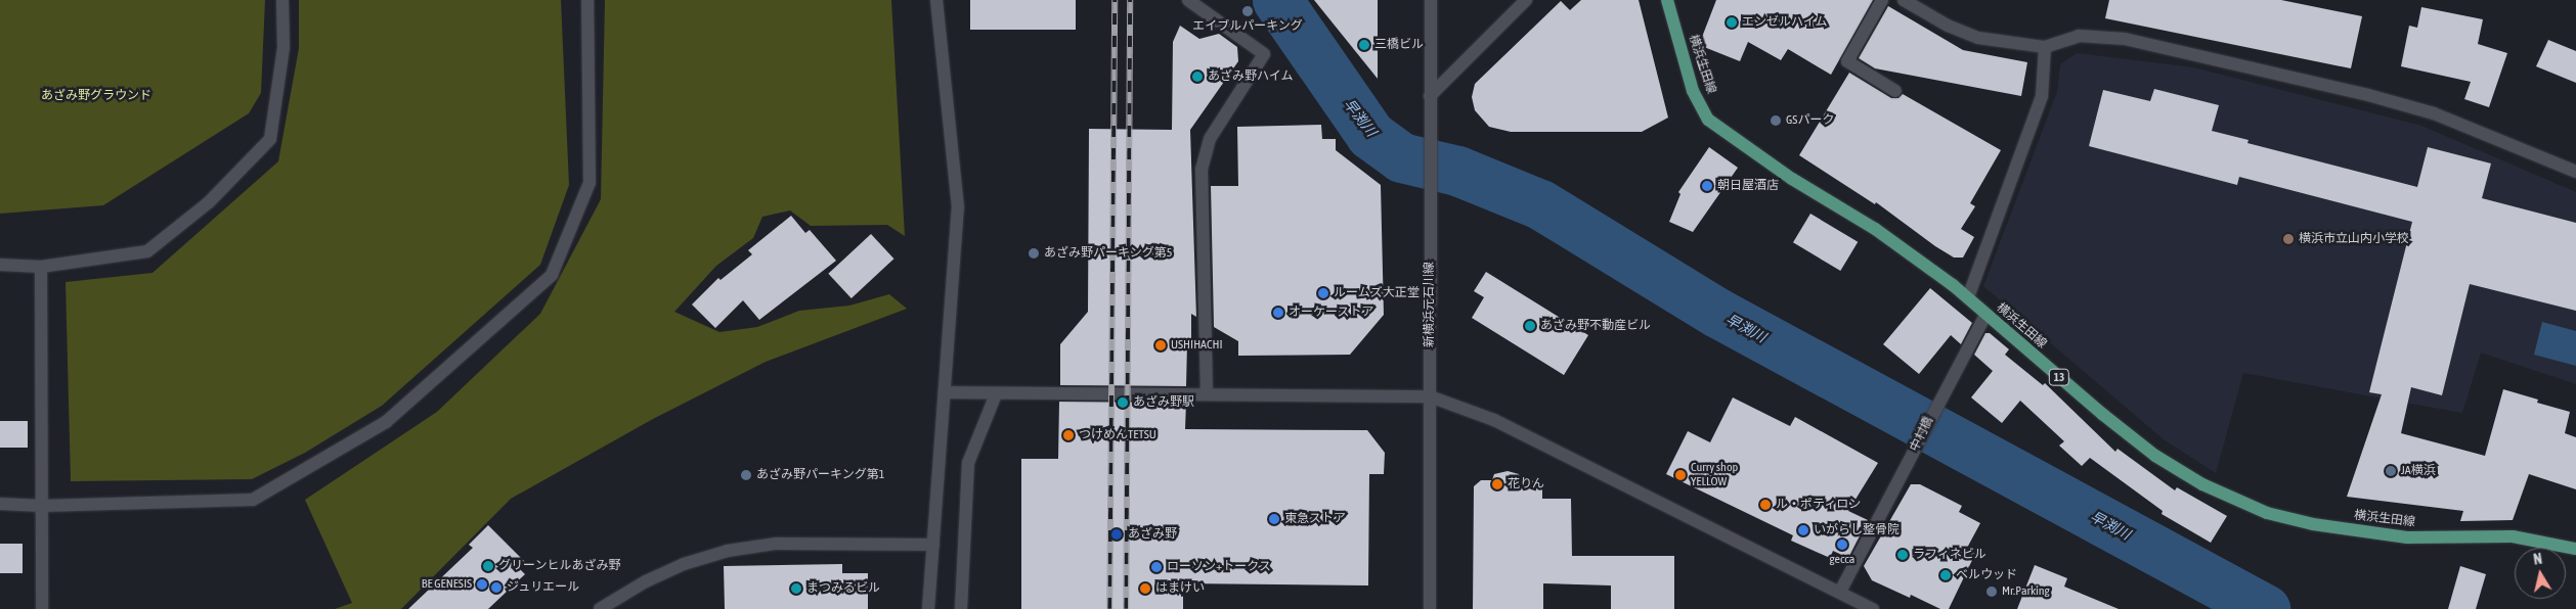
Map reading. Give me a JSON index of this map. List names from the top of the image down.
{
  "streets": {
    "main road": ["横浜生田線", "13"],
    "street": ["新横浜元石川線", "中村橋"]
  },
  "crossings": [
    ["横浜生田線", "中村橋"]
  ],
  "water": ["早渕川"],
  "parks": ["あざみ野グラウンド"],
  "places": [
    "エイブルパーキング",
    "エンゼルハイム",
    "三橋ビル",
    "あざみ野ハイム",
    "GSパーク",
    "朝日屋酒店",
    "横浜市立山内小学校",
    "あざみ野パーキング第5",
    "ルームズ大正堂",
    "オーケーストア",
    "あざみ野不動産ビル",
    "USHIHACHI",
    "あざみ野駅",
    "つけめんTETSU",
    "JA横浜",
    "あざみ野パーキング第1",
    "Curry shop YELLOW",
    "花りん",
    "ル・ポティロン",
    "東急ストア",
    "いがらし整骨院",
    "あざみ野",
    "gecca",
    "ラフィネビル",
    "グリーンヒルあざみ野",
    "ローソン+トークス",
    "ベルウッド",
    "BE GENESIS",
    "ジュリエール",
    "まつみるビル",
    "はまけい",
    "Mr.Parking"
  ],
  "north": "top"
}
